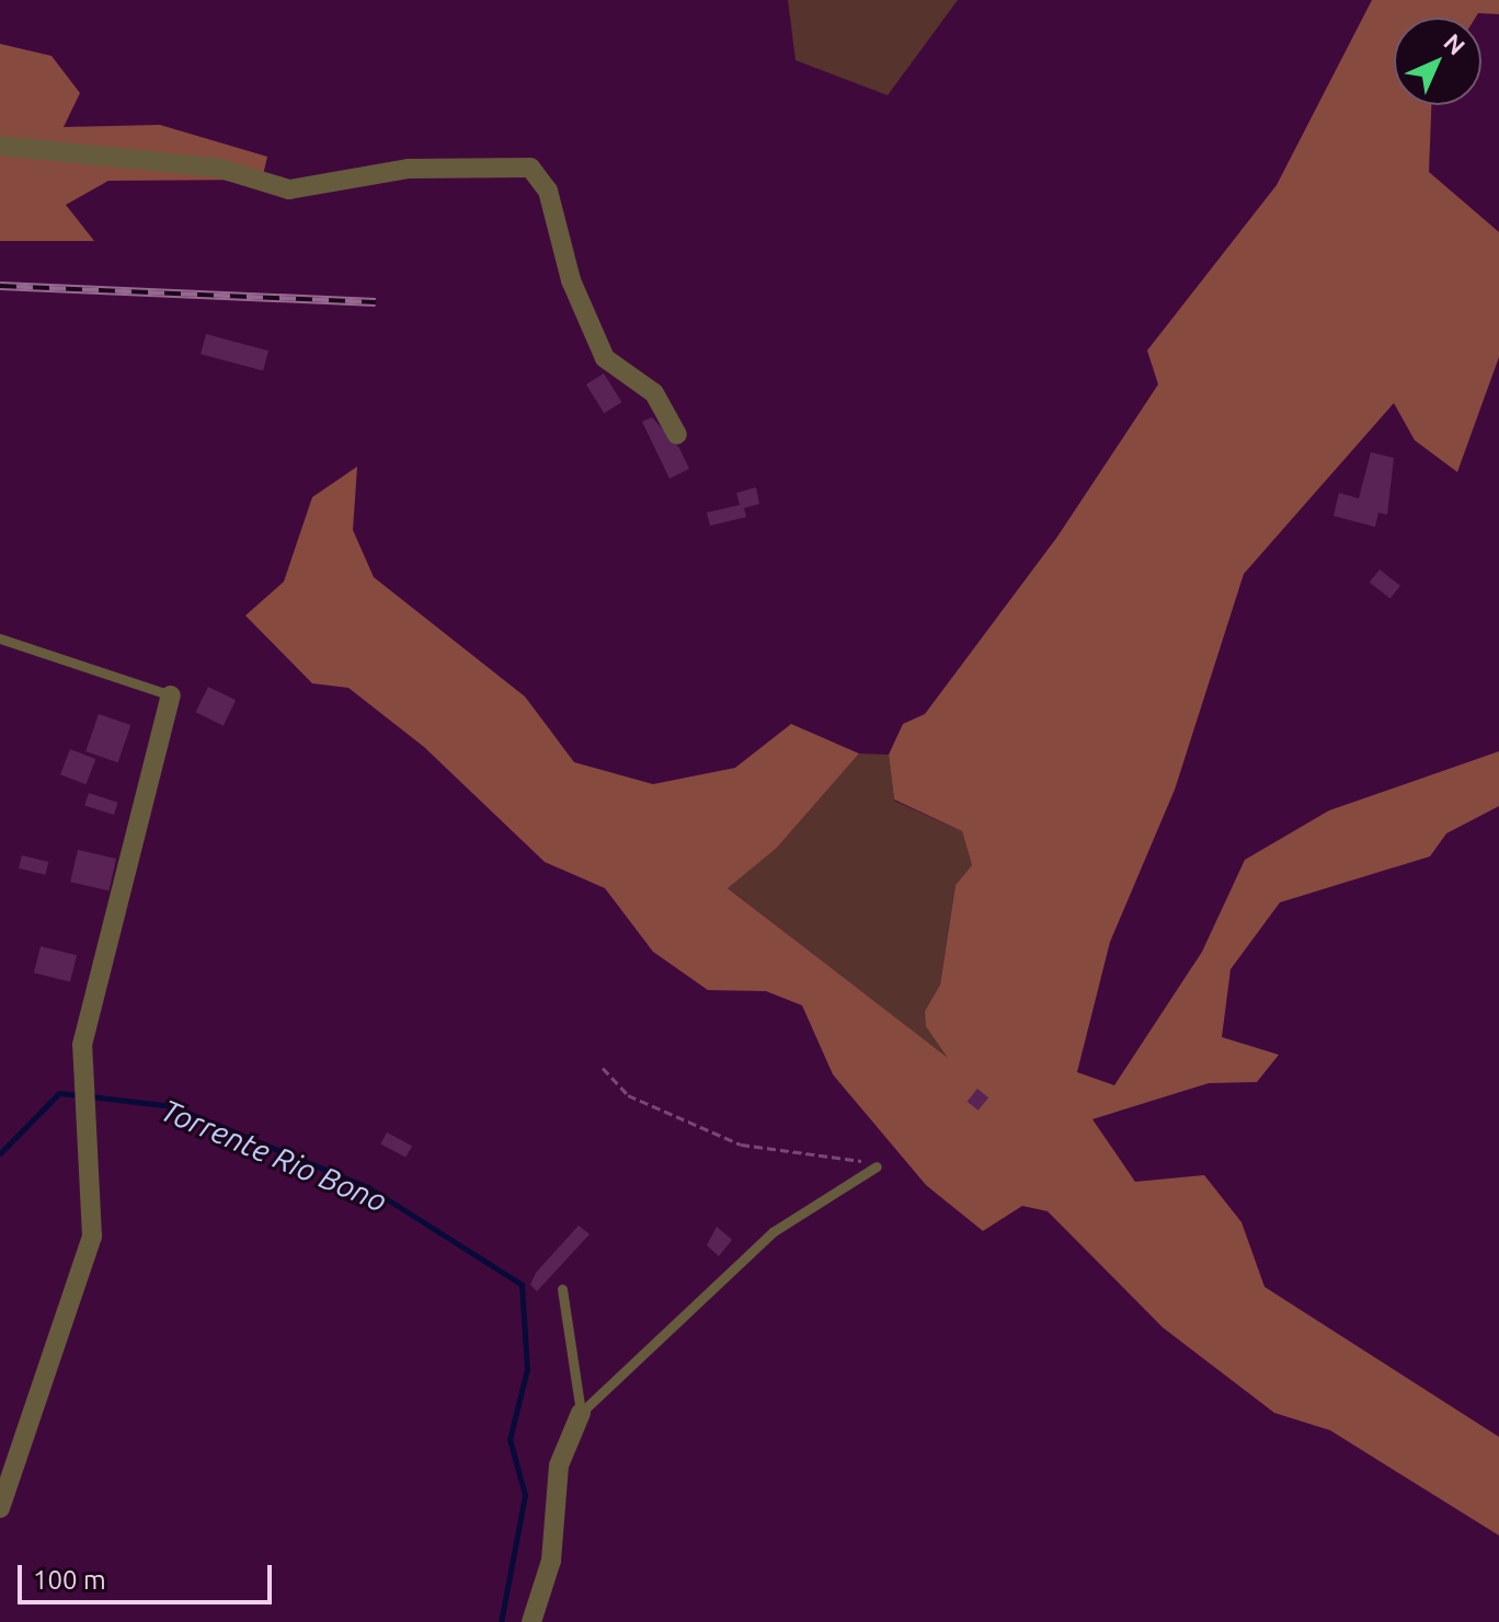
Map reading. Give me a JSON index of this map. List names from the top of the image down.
{
  "water": ["Torrente Rio Bono"],
  "scale_bar": "100 m",
  "north": "top right"
}
